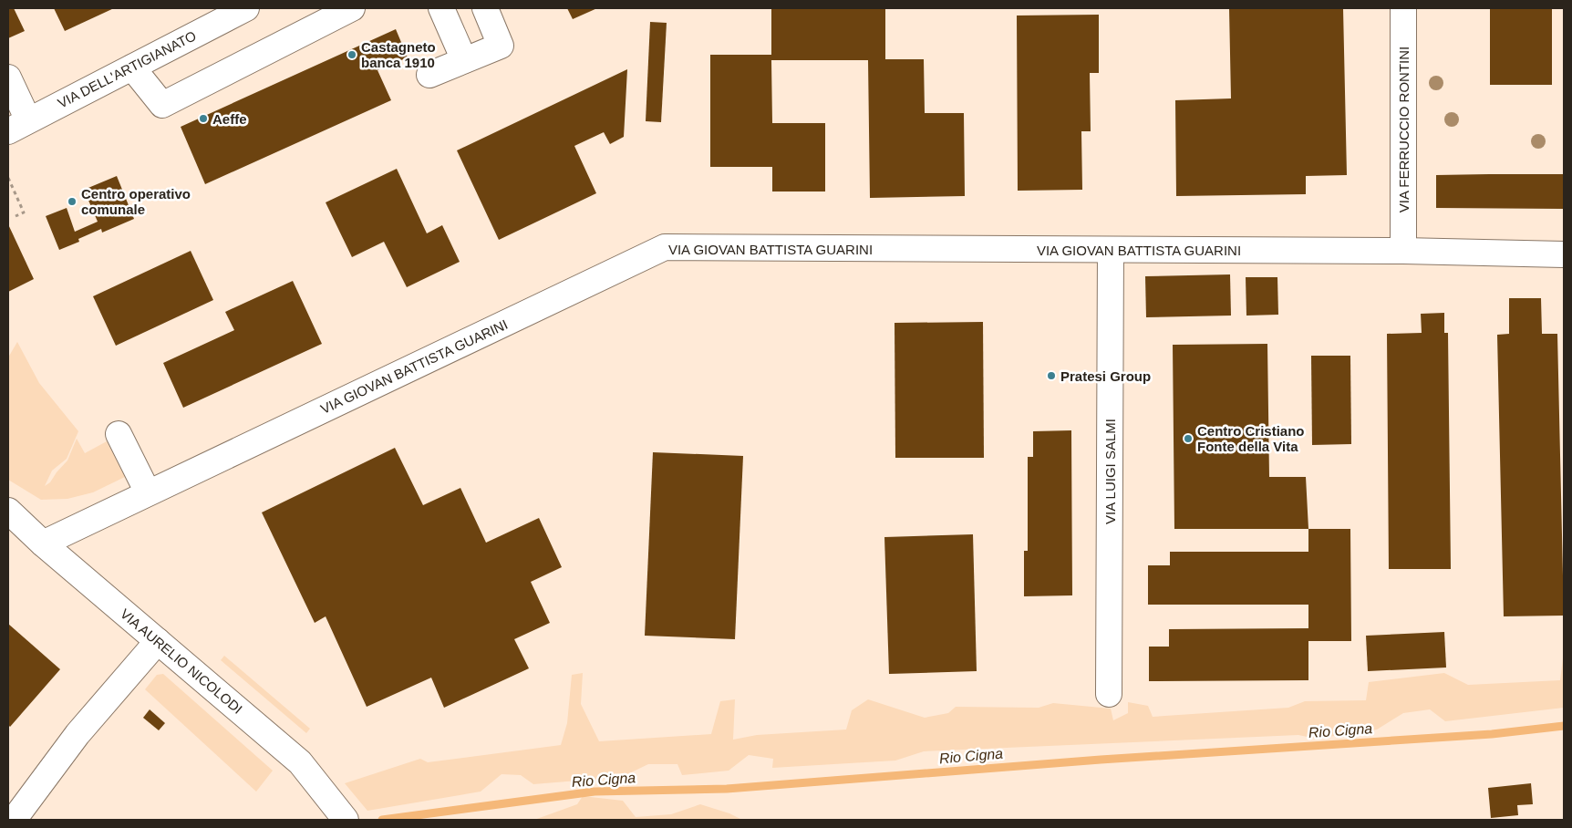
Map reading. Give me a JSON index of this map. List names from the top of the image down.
{
  "streets": {
    "street": [
      "VIA DELL'ARTIGIANATO",
      "VIA FERRUCCIO RONTINI",
      "VIA GIOVAN BATTISTA GUARINI",
      "VIA LUIGI SALMI",
      "VIA AURELIO NICOLODI"
    ]
  },
  "crossings": [
    ["VIA FERRUCCIO RONTINI", "VIA GIOVAN BATTISTA GUARINI"],
    ["VIA GIOVAN BATTISTA GUARINI", "VIA LUIGI SALMI"],
    ["VIA GIOVAN BATTISTA GUARINI", "VIA AURELIO NICOLODI"]
  ],
  "water": ["Rio Cigna"],
  "places": [
    "Castagneto banca 1910",
    "Aeffe",
    "Centro operativo comunale",
    "Pratesi Group",
    "Centro Cristiano Fonte della Vita"
  ]
}
